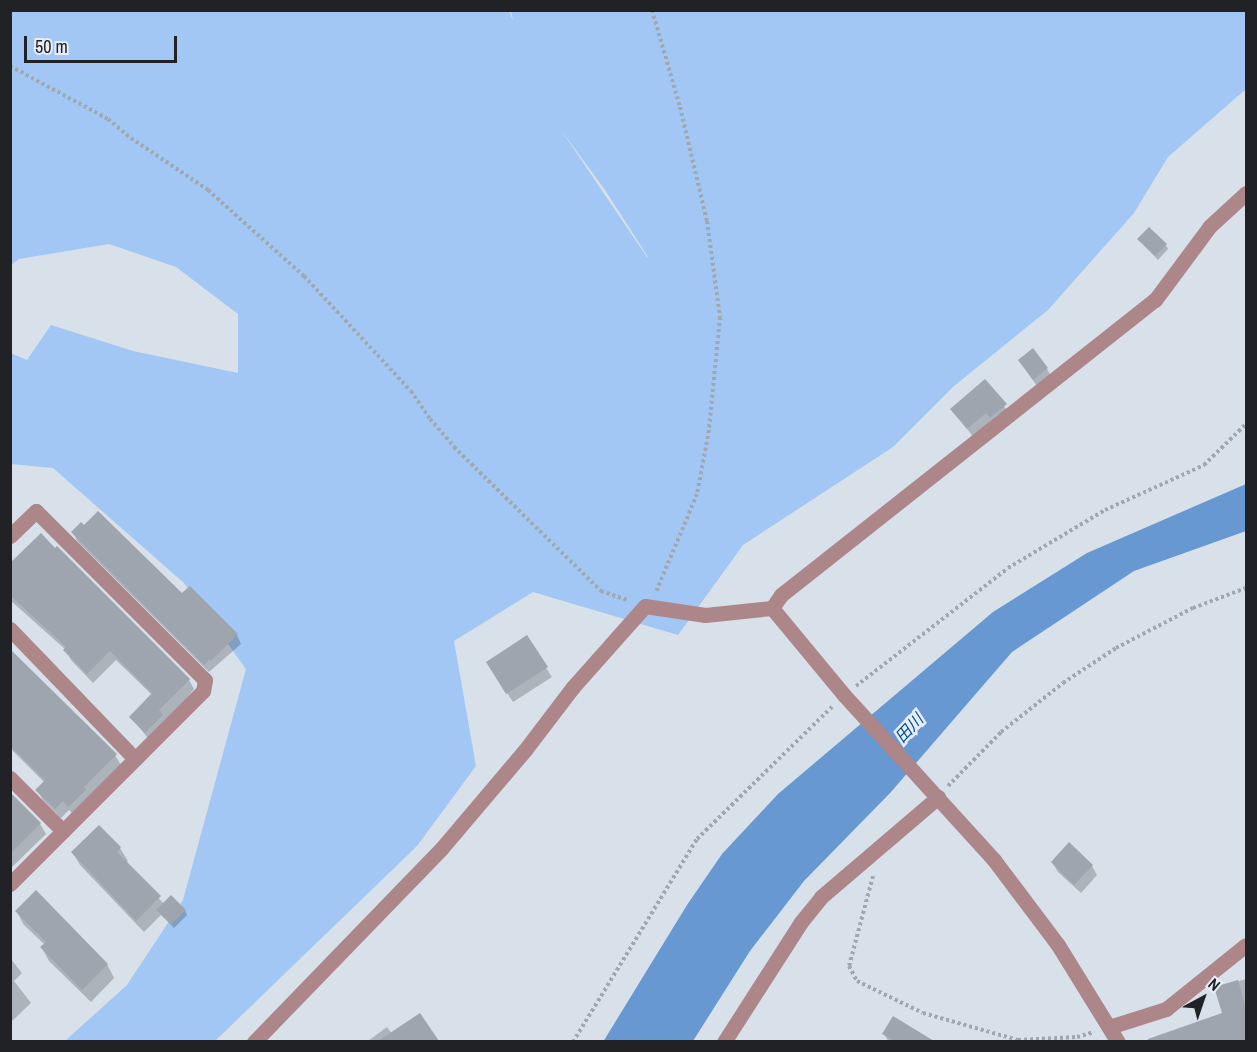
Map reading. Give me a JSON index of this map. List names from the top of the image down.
{
  "water": ["田川"],
  "scale_bar": "50 m",
  "north": "top right"
}
